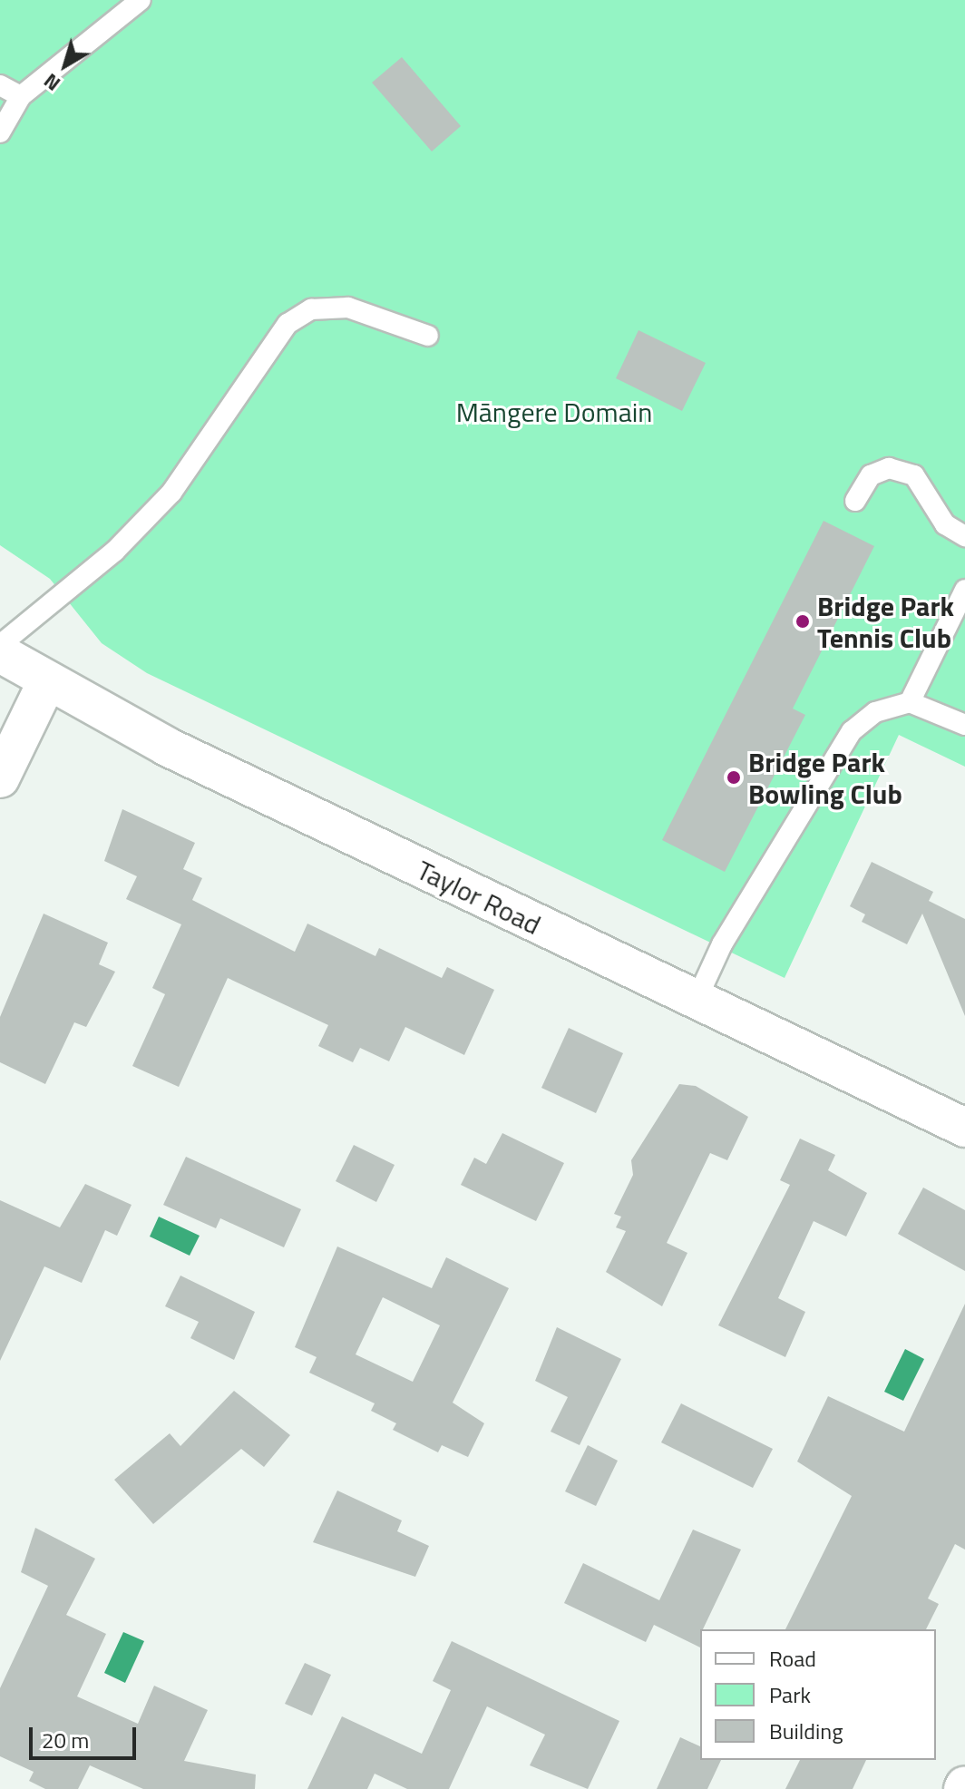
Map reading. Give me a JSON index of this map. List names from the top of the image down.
{
  "streets": {
    "street": ["Taylor Road"]
  },
  "parks": ["Māngere Domain"],
  "places": ["Bridge Park Tennis Club", "Bridge Park Bowling Club"],
  "legend": ["Road", "Park", "Building"],
  "scale_bar": "20 m",
  "north": "bottom left"
}
